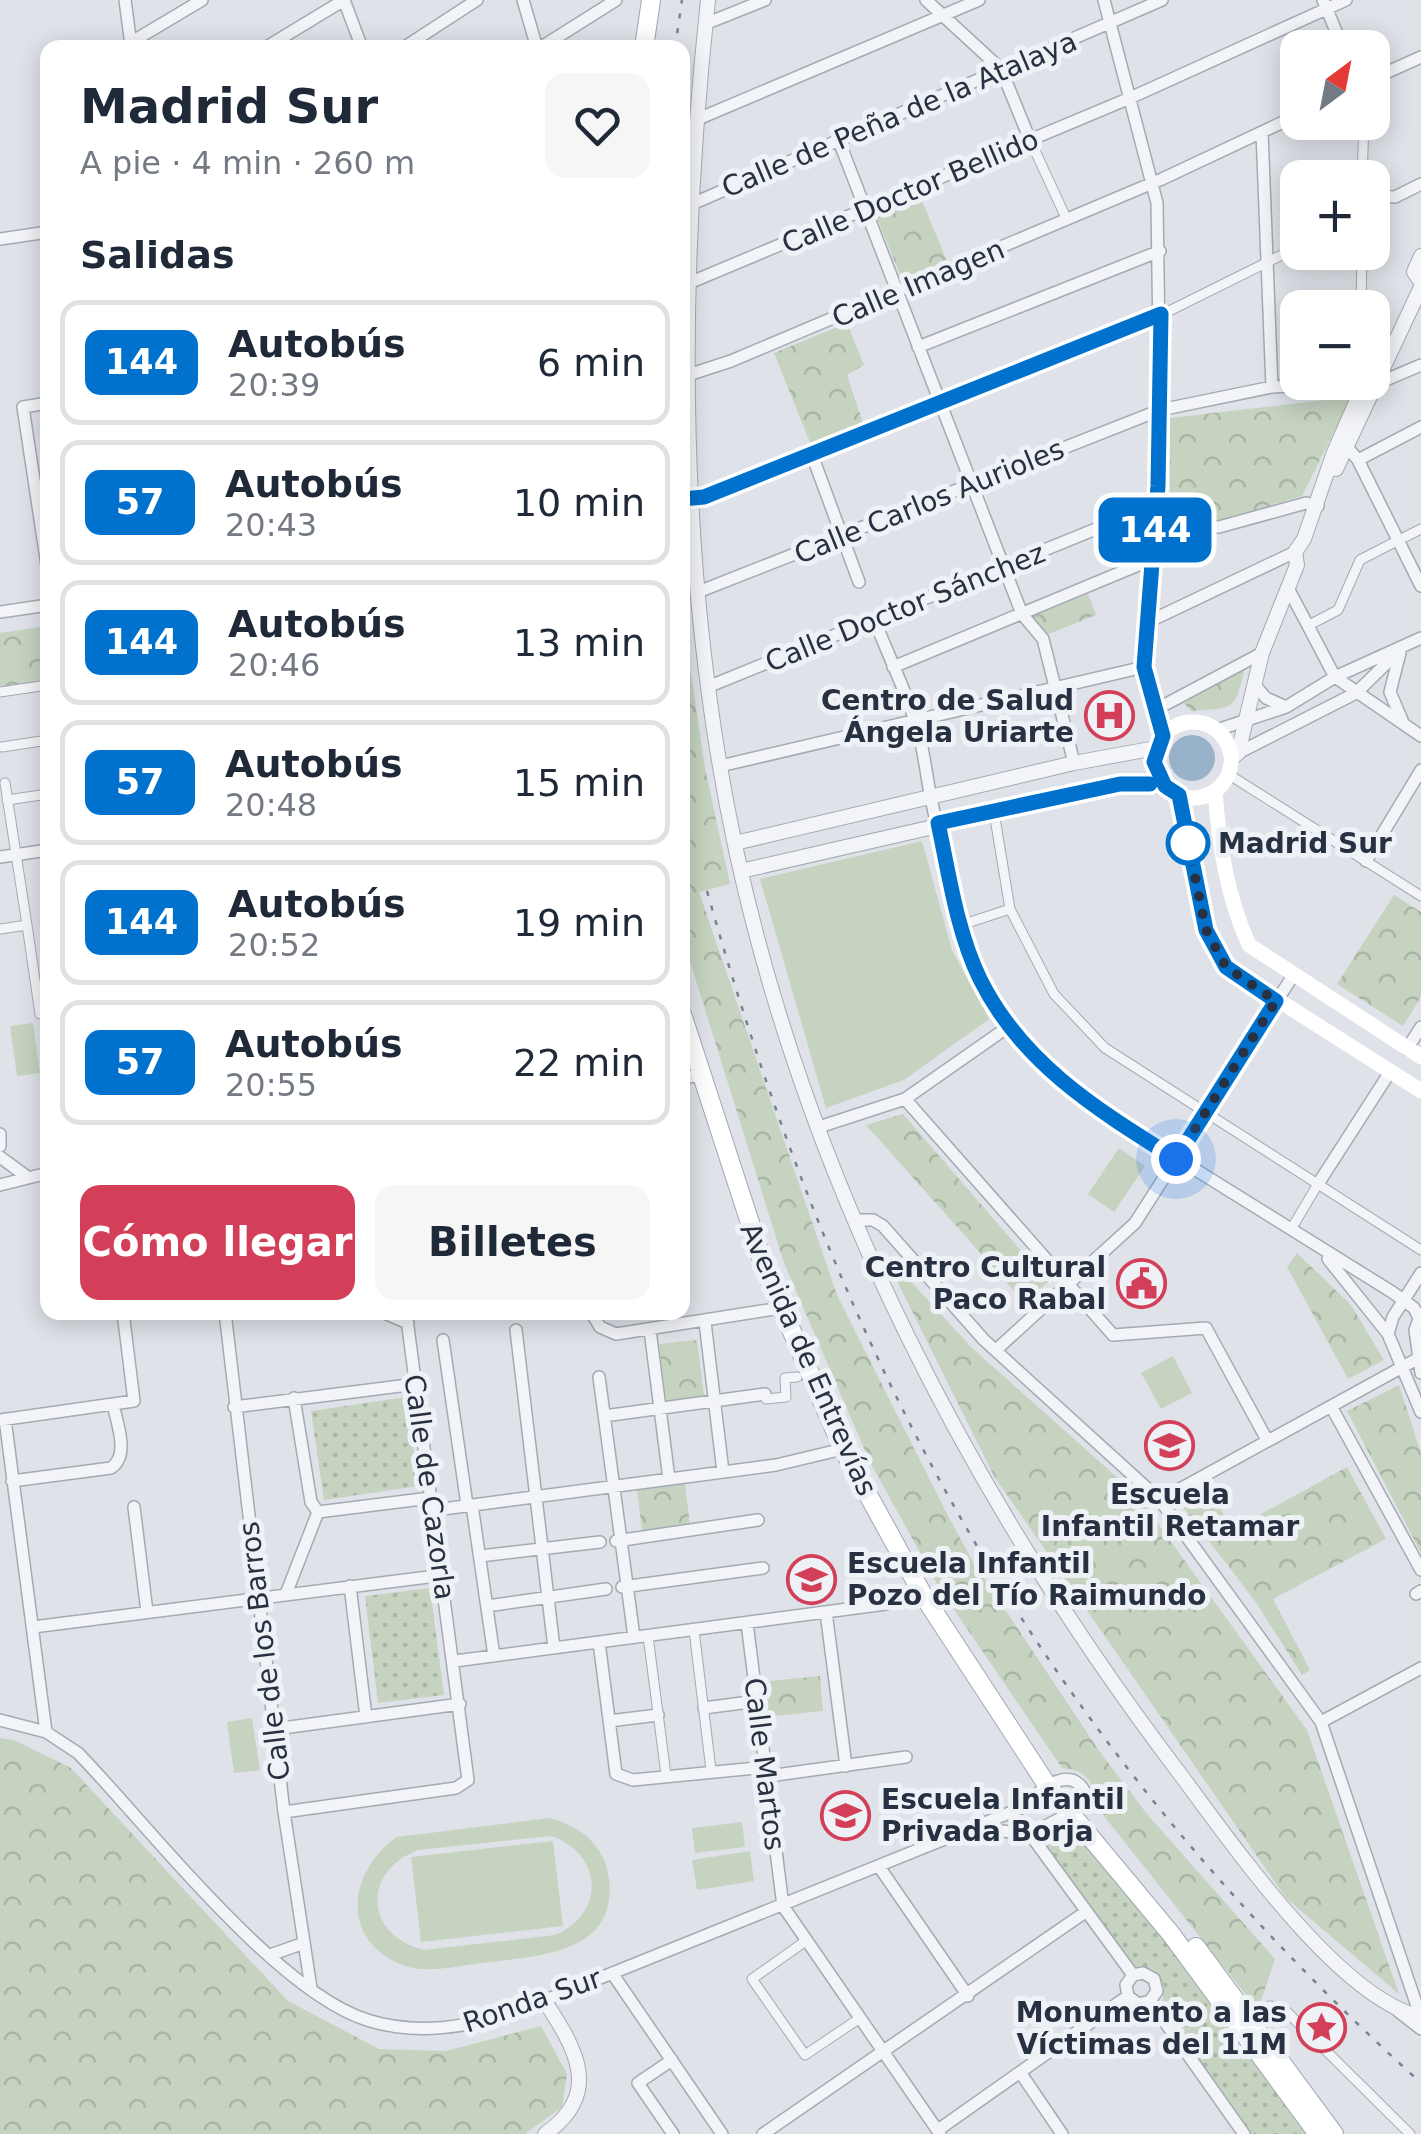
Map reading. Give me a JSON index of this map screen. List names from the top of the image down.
{
  "streets": {
    "main road": ["Avenida de Entrevías"],
    "street": [
      "Calle de Peña de la Atalaya",
      "Calle Doctor Bellido",
      "Calle Imagen",
      "Calle Carlos Aurioles",
      "Calle Doctor Sánchez",
      "Calle de Cazorla",
      "Calle de los Barros",
      "Calle Martos",
      "Ronda Sur"
    ]
  },
  "crossings": [
    ["Avenida de Entrevías", "Ronda Sur"],
    ["Calle de Cazorla", "Calle de los Barros"],
    ["Calle de los Barros", "Ronda Sur"],
    ["Calle Martos", "Ronda Sur"]
  ],
  "places": {
    "hospital": ["Centro de Salud Ángela Uriarte"],
    "other": ["Madrid Sur"],
    "public building": ["Centro Cultural Paco Rabal"],
    "school or university": ["Escuela Infantil Retamar", "Escuela Infantil Pozo del Tío Raimundo", "Escuela Infantil Privada Borja"],
    "place": ["Monumento a las Víctimas del 11M"]
  },
  "lines": ["bus line 144"],
  "north": "top right",
  "page": {
    "on_map": "144",
    "map_buttons": ["+", "−"],
    "heading": [
      ["Madrid Sur", "A pie · 4 min · 260 m"],
      "Salidas"
    ],
    "list": [
      {
        "mark": "144",
        "name": "Autobús",
        "note": "20:39",
        "value": "6 min"
      },
      {
        "mark": "57",
        "name": "Autobús",
        "note": "20:43",
        "value": "10 min"
      },
      {
        "mark": "144",
        "name": "Autobús",
        "note": "20:46",
        "value": "13 min"
      },
      {
        "mark": "57",
        "name": "Autobús",
        "note": "20:48",
        "value": "15 min"
      },
      {
        "mark": "144",
        "name": "Autobús",
        "note": "20:52",
        "value": "19 min"
      },
      {
        "mark": "57",
        "name": "Autobús",
        "note": "20:55",
        "value": "22 min"
      }
    ],
    "buttons": ["Cómo llegar", "Billetes"]
  }
}
